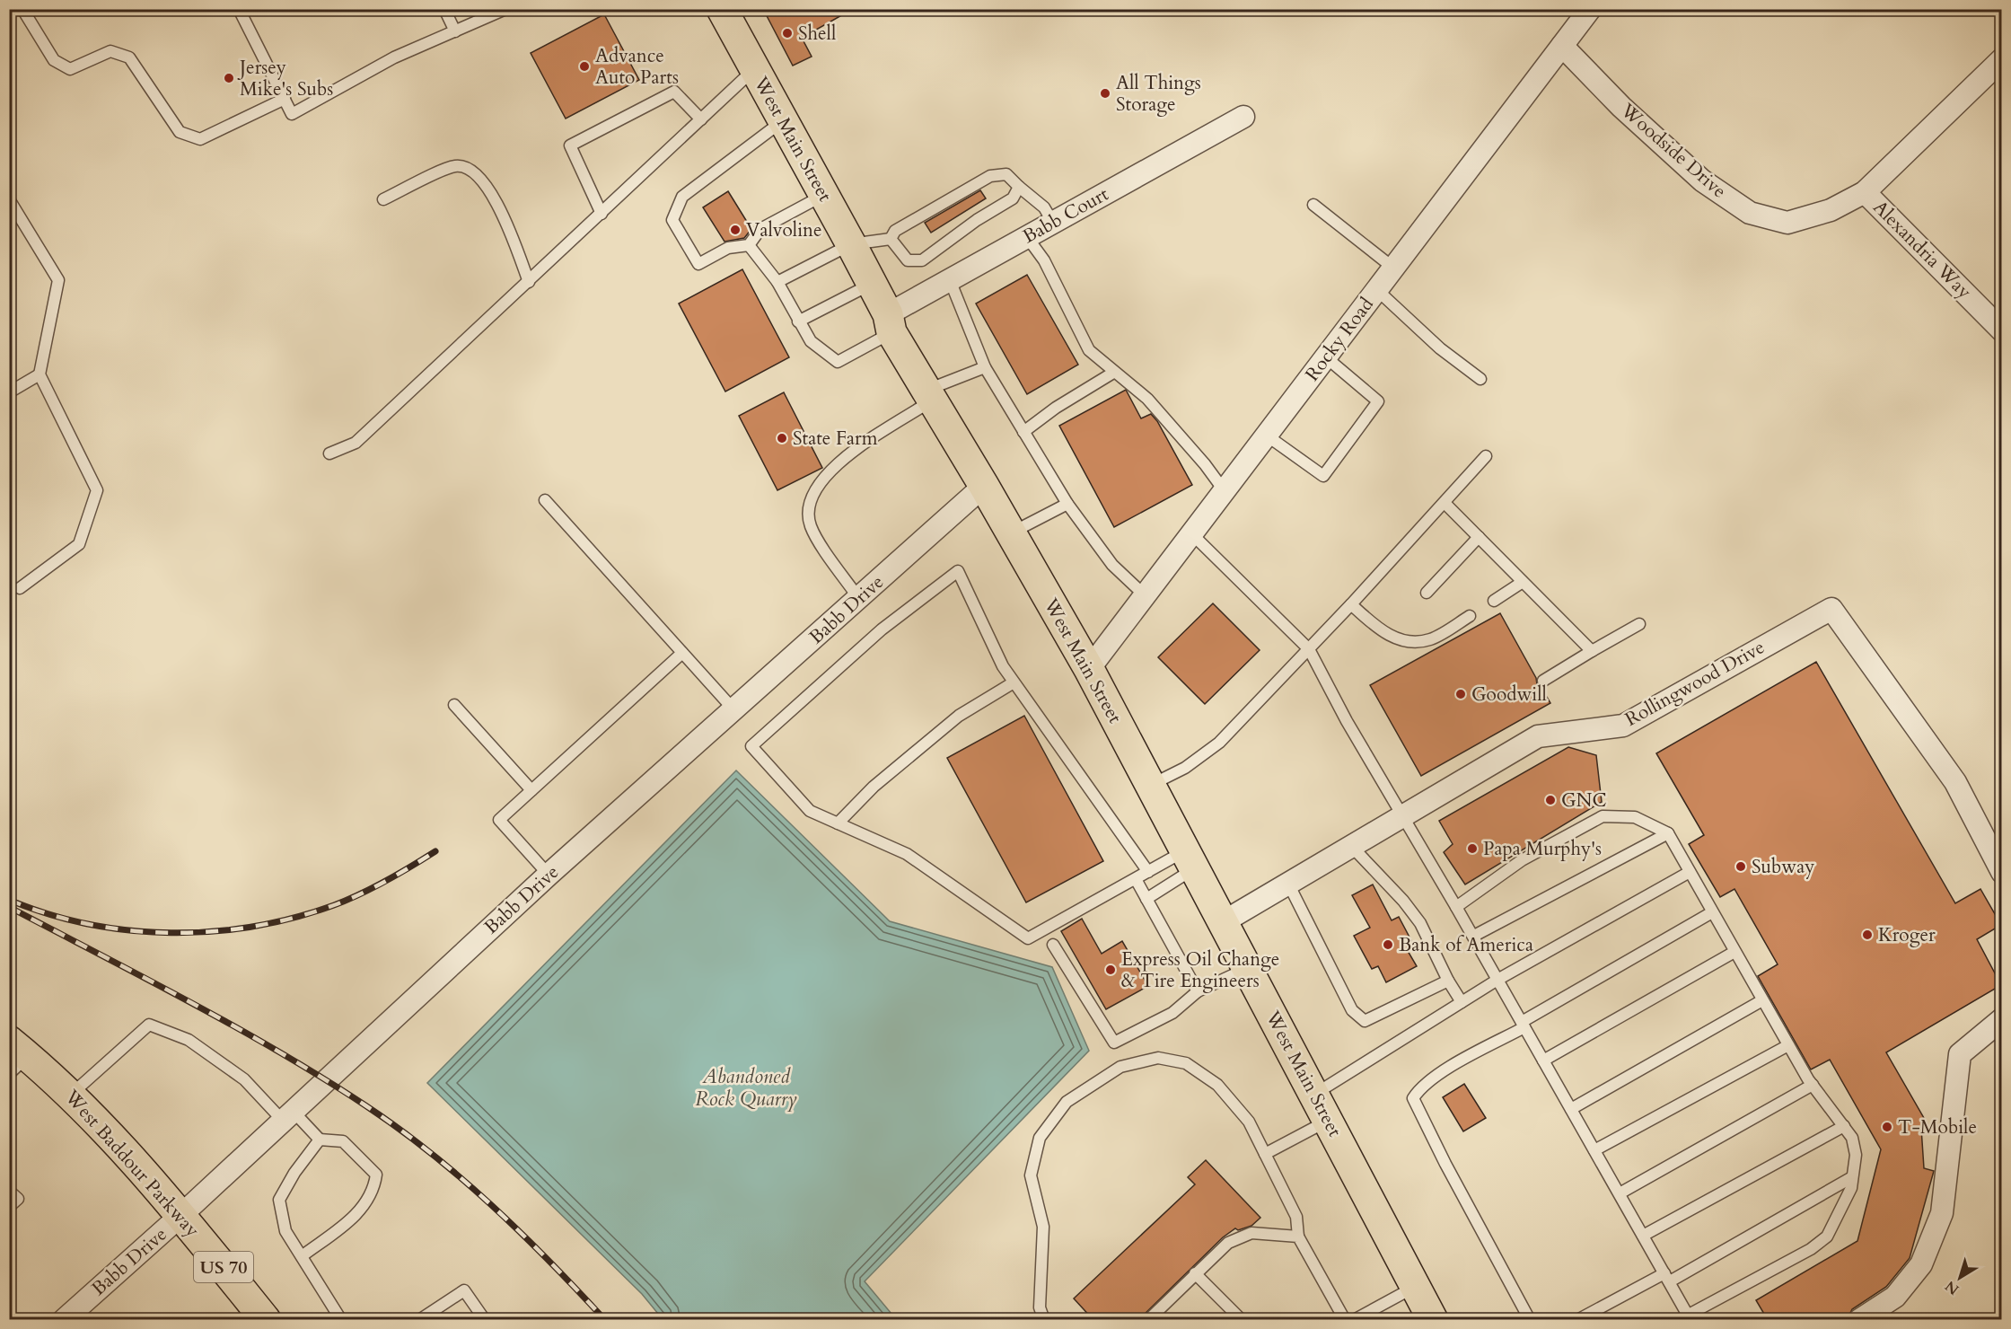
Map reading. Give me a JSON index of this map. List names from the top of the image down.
{
  "streets": {
    "main road": ["West Main Street", "West Baddour Parkway", "US 70"],
    "street": [
      "Woodside Drive",
      "Babb Court",
      "Alexandria Way",
      "Rocky Road",
      "Babb Drive",
      "Rollingwood Drive"
    ]
  },
  "crossings": [
    ["West Main Street", "Babb Court"],
    ["West Main Street", "Rocky Road"],
    ["West Main Street", "Babb Drive"],
    ["West Main Street", "Rollingwood Drive"],
    ["Woodside Drive", "Alexandria Way"],
    ["Woodside Drive", "Rocky Road"],
    ["Babb Drive", "West Baddour Parkway"]
  ],
  "water": ["Abandoned Rock Quarry"],
  "places": [
    "Shell",
    "Advance Auto Parts",
    "Jersey Mike's Subs",
    "All Things Storage",
    "Valvoline",
    "State Farm",
    "Goodwill",
    "GNC",
    "Papa Murphy's",
    "Subway",
    "Kroger",
    "Bank of America",
    "Express Oil Change & Tire Engineers",
    "T-Mobile"
  ],
  "north": "bottom left"
}
